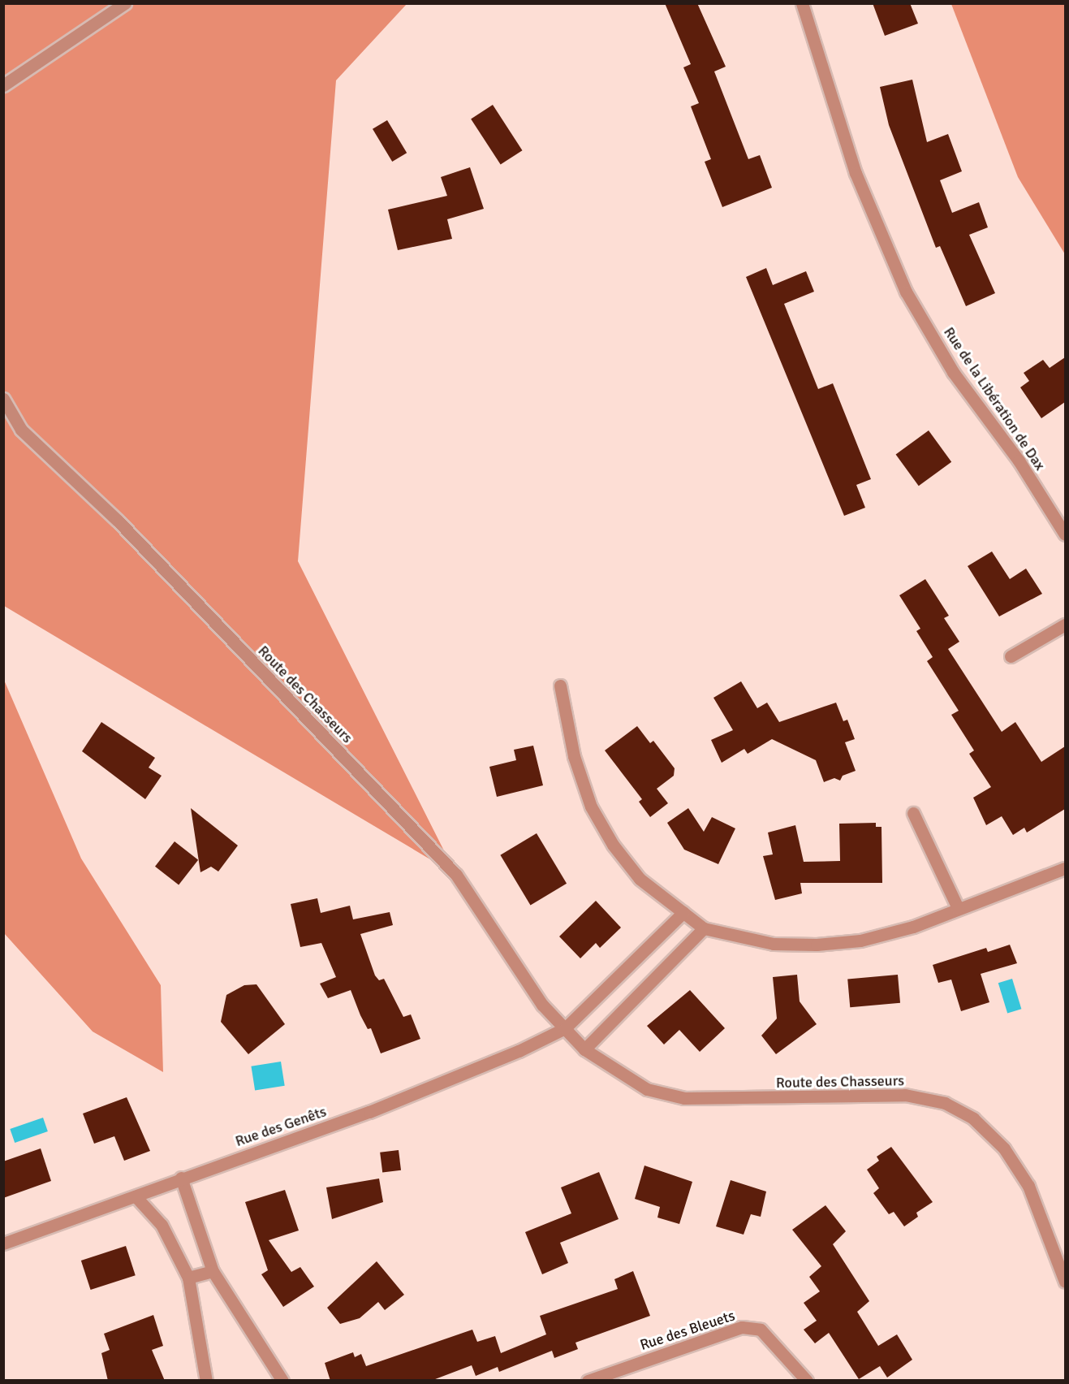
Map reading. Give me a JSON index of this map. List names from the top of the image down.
{
  "streets": {
    "street": [
      "Rue de la Libération de Dax",
      "Route des Chasseurs",
      "Rue des Genêts",
      "Rue des Bleuets"
    ]
  },
  "crossings": [
    ["Route des Chasseurs", "Rue des Genêts"]
  ]
}
